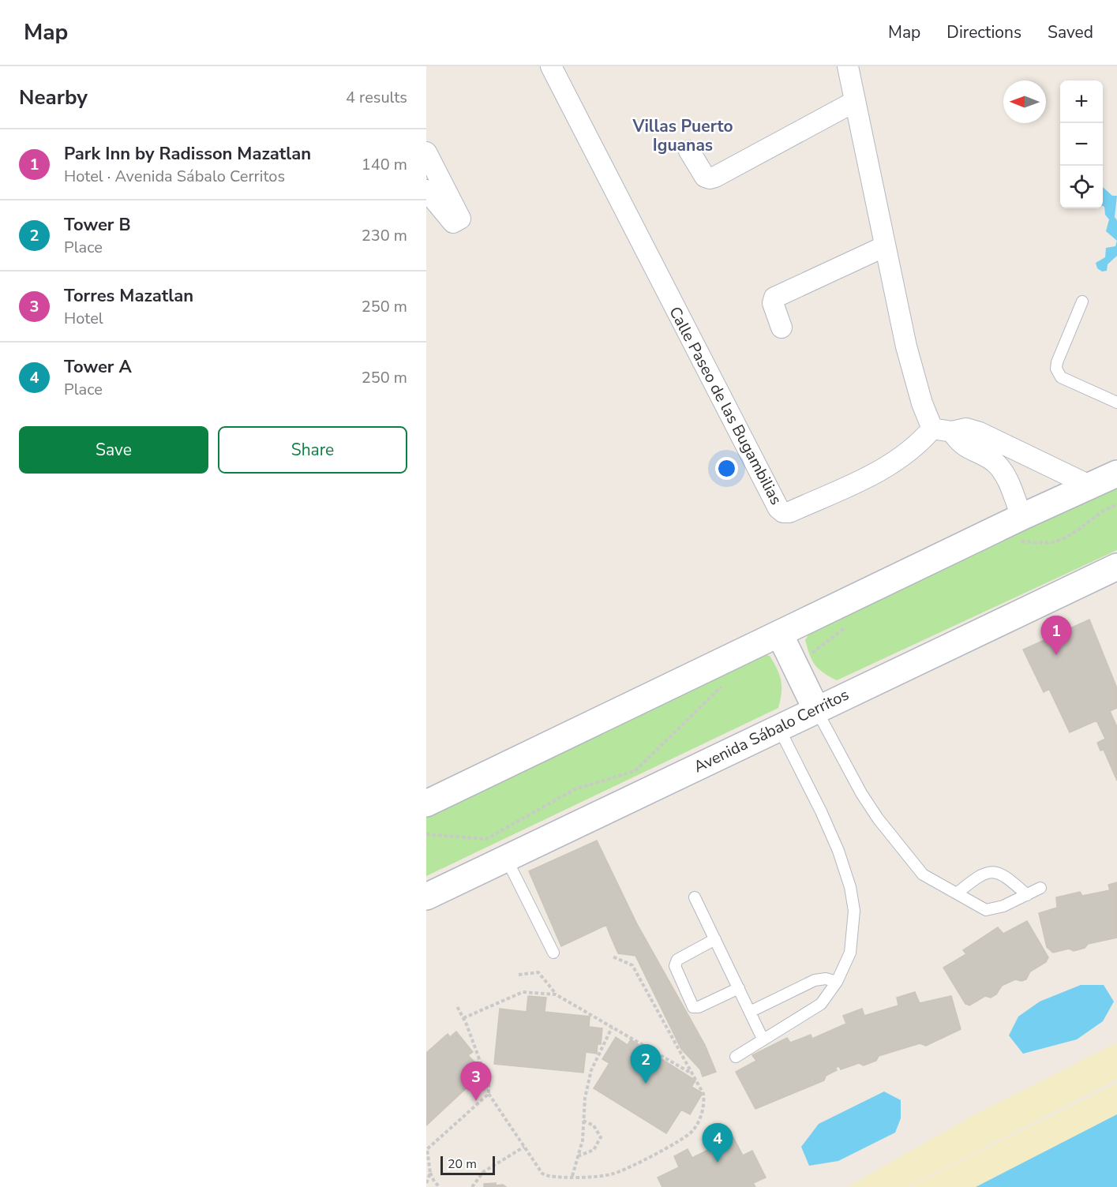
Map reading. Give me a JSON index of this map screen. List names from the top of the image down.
{
  "streets": {
    "main road": ["Avenida Sábalo Cerritos"],
    "street": ["Calle Paseo de las Bugambilias"]
  },
  "districts": ["Villas Puerto Iguanas"],
  "scale_bar": "20 m",
  "north": "left",
  "page": {
    "header": "Map",
    "nav": ["Map", "Directions", "Saved"],
    "heading": ["Nearby", "4 results"],
    "map_buttons": ["+", "−"],
    "list": [
      {
        "mark": "1",
        "name": "Park Inn by Radisson Mazatlan",
        "note": "Hotel · Avenida Sábalo Cerritos",
        "value": "140 m"
      },
      {
        "mark": "2",
        "name": "Tower B",
        "note": "Place",
        "value": "230 m"
      },
      {
        "mark": "3",
        "name": "Torres Mazatlan",
        "note": "Hotel",
        "value": "250 m"
      },
      {
        "mark": "4",
        "name": "Tower A",
        "note": "Place",
        "value": "250 m"
      }
    ],
    "buttons": ["Save", "Share"],
    "pins": [
      "1",
      "2",
      "3",
      "4"
    ],
    "scale": "20 m"
  }
}
